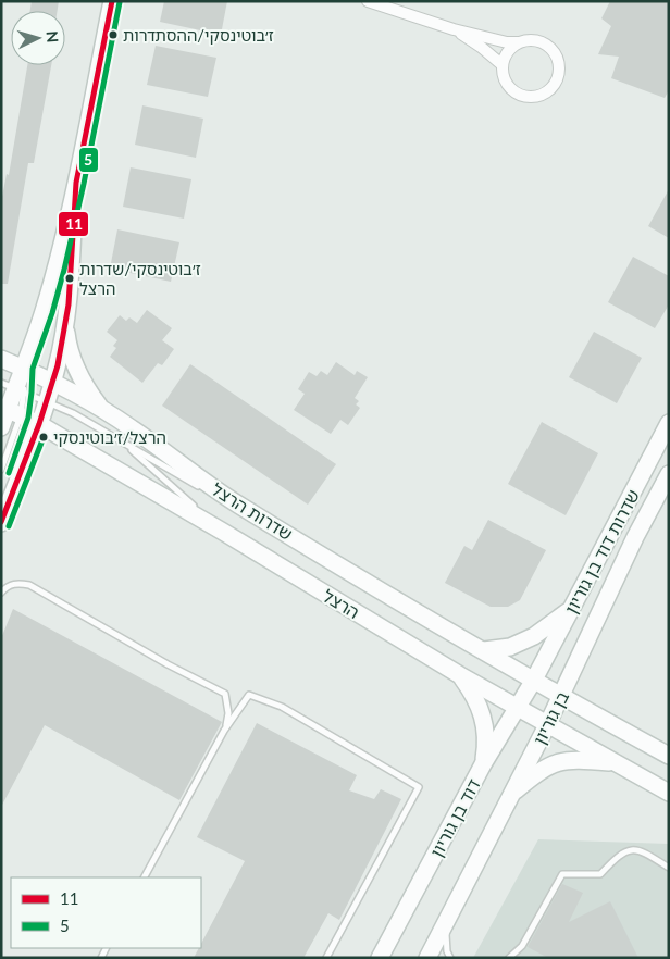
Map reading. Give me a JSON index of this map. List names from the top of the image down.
{
  "streets": {
    "main road": [
      "שדרות הרצל",
      "שדרות דוד בן גוריון",
      "הרצל",
      "בן גוריון",
      "דוד בן גוריון"
    ]
  },
  "crossings": [
    ["שדרות הרצל", "הרצל"],
    ["שדרות דוד בן גוריון", "דוד בן גוריון"]
  ],
  "places": ["ז׳בוטינסקי/ההסתדרות", "ז׳בוטינסקי/שדרות הרצל", "הרצל/ז׳בוטינסקי"],
  "lines": ["transit line 11", "transit line 5"],
  "legend": ["11", "5"],
  "north": "right"
}
